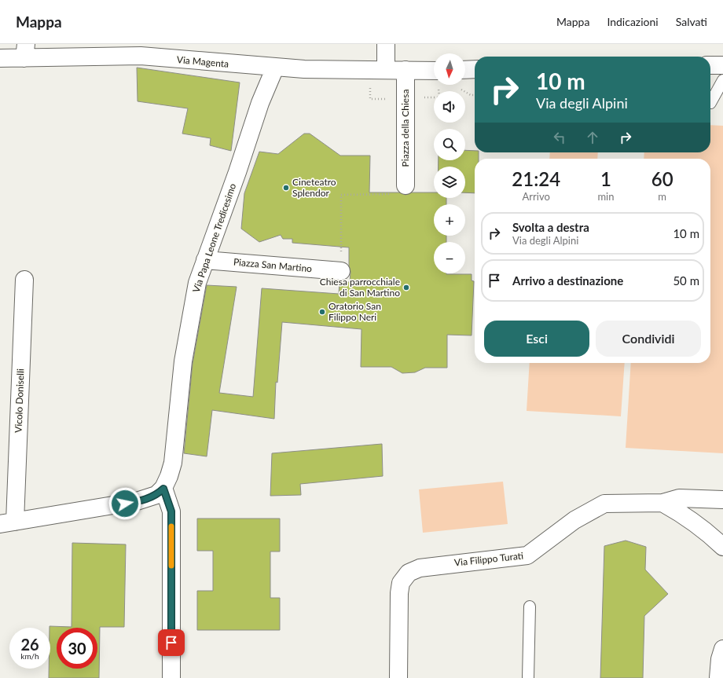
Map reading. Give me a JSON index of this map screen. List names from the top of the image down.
{
  "streets": {
    "street": [
      "Via Magenta",
      "Piazza della Chiesa",
      "Via Papa Leone Tredicesimo",
      "Piazza San Martino",
      "Vicolo Doniselli",
      "Via Filippo Turati"
    ]
  },
  "crossings": [
    ["Via Magenta", "Piazza della Chiesa"],
    ["Via Magenta", "Via Papa Leone Tredicesimo"],
    ["Via Papa Leone Tredicesimo", "Piazza San Martino"]
  ],
  "places": ["Cineteatro Splendor", "Chiesa parrocchiale di San Martino", "Oratorio San Filippo Neri"],
  "north": "bottom",
  "page": {
    "header": "Mappa",
    "nav": ["Mappa", "Indicazioni", "Salvati"],
    "map_buttons": ["+", "−"],
    "turn": ["10 m", "Via degli Alpini"],
    "eta": [
      "21:24",
      "Arrivo",
      "1",
      "min",
      "60",
      "m"
    ],
    "list": [
      {
        "name": "Svolta a destra",
        "note": "Via degli Alpini",
        "value": "10 m"
      },
      {
        "name": "Arrivo a destinazione",
        "value": "50 m"
      }
    ],
    "buttons": ["Esci", "Condividi"],
    "speed": "26 km/h",
    "limit": "30"
  }
}
